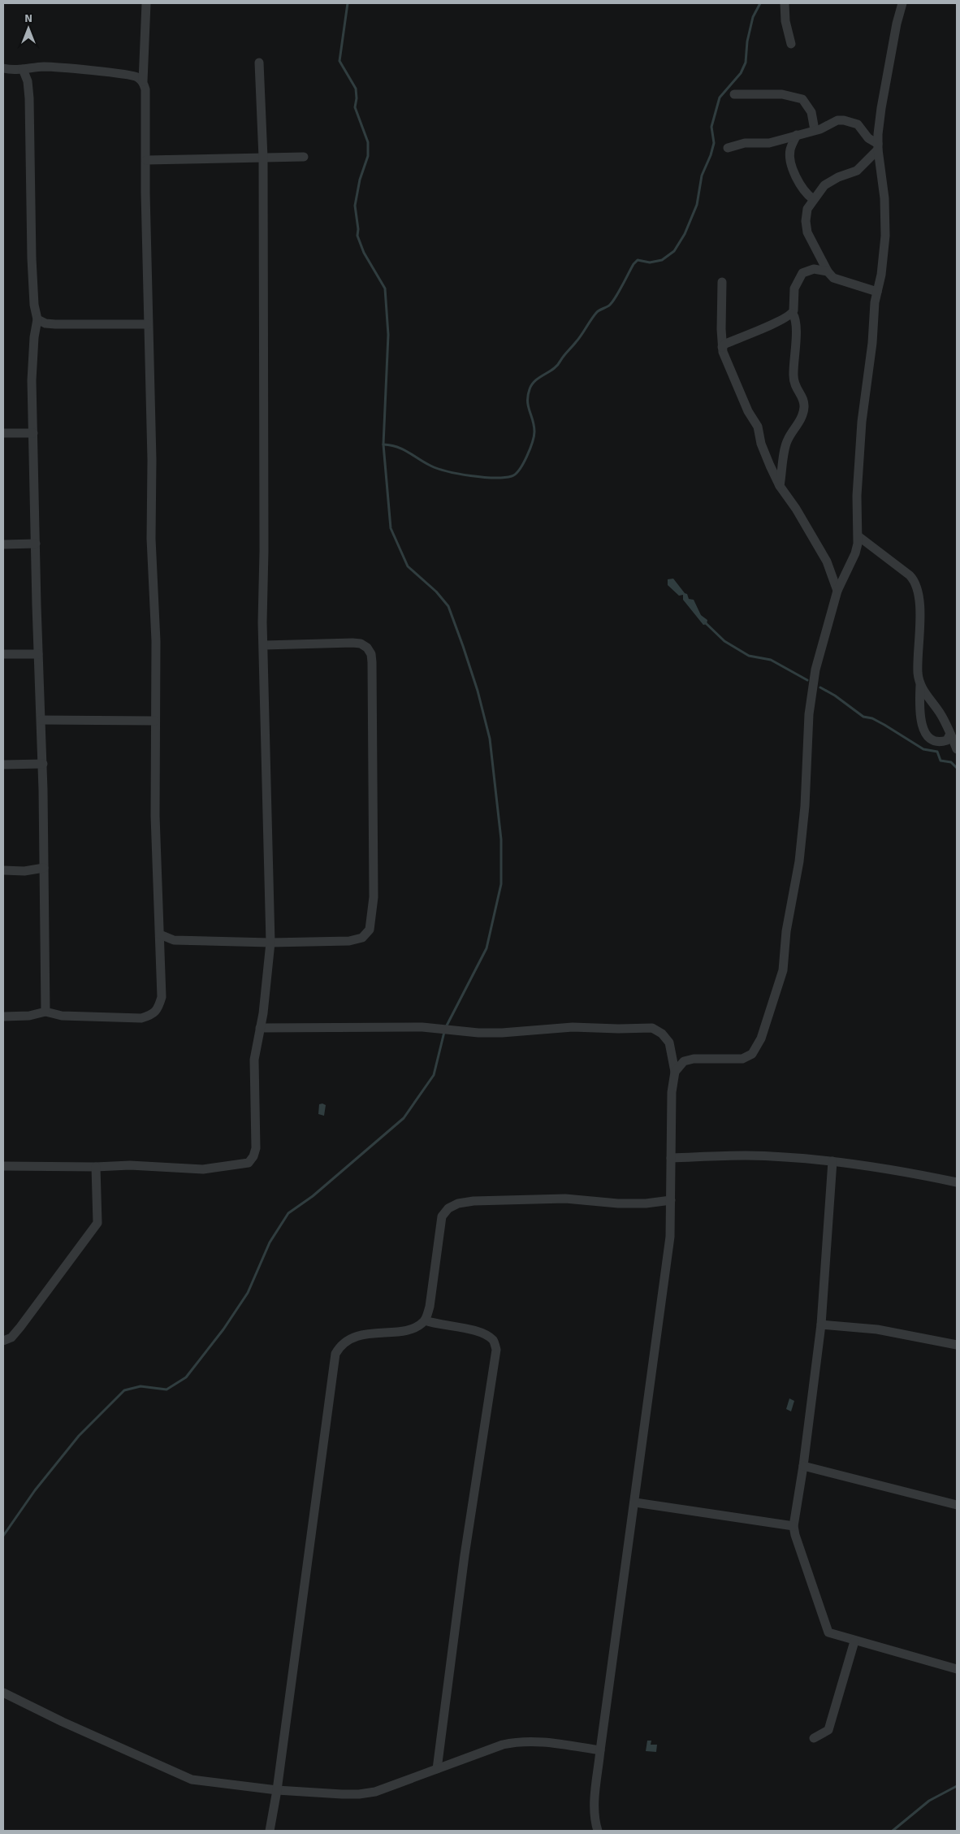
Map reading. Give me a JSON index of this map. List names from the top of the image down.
{
  "north": "top"
}
